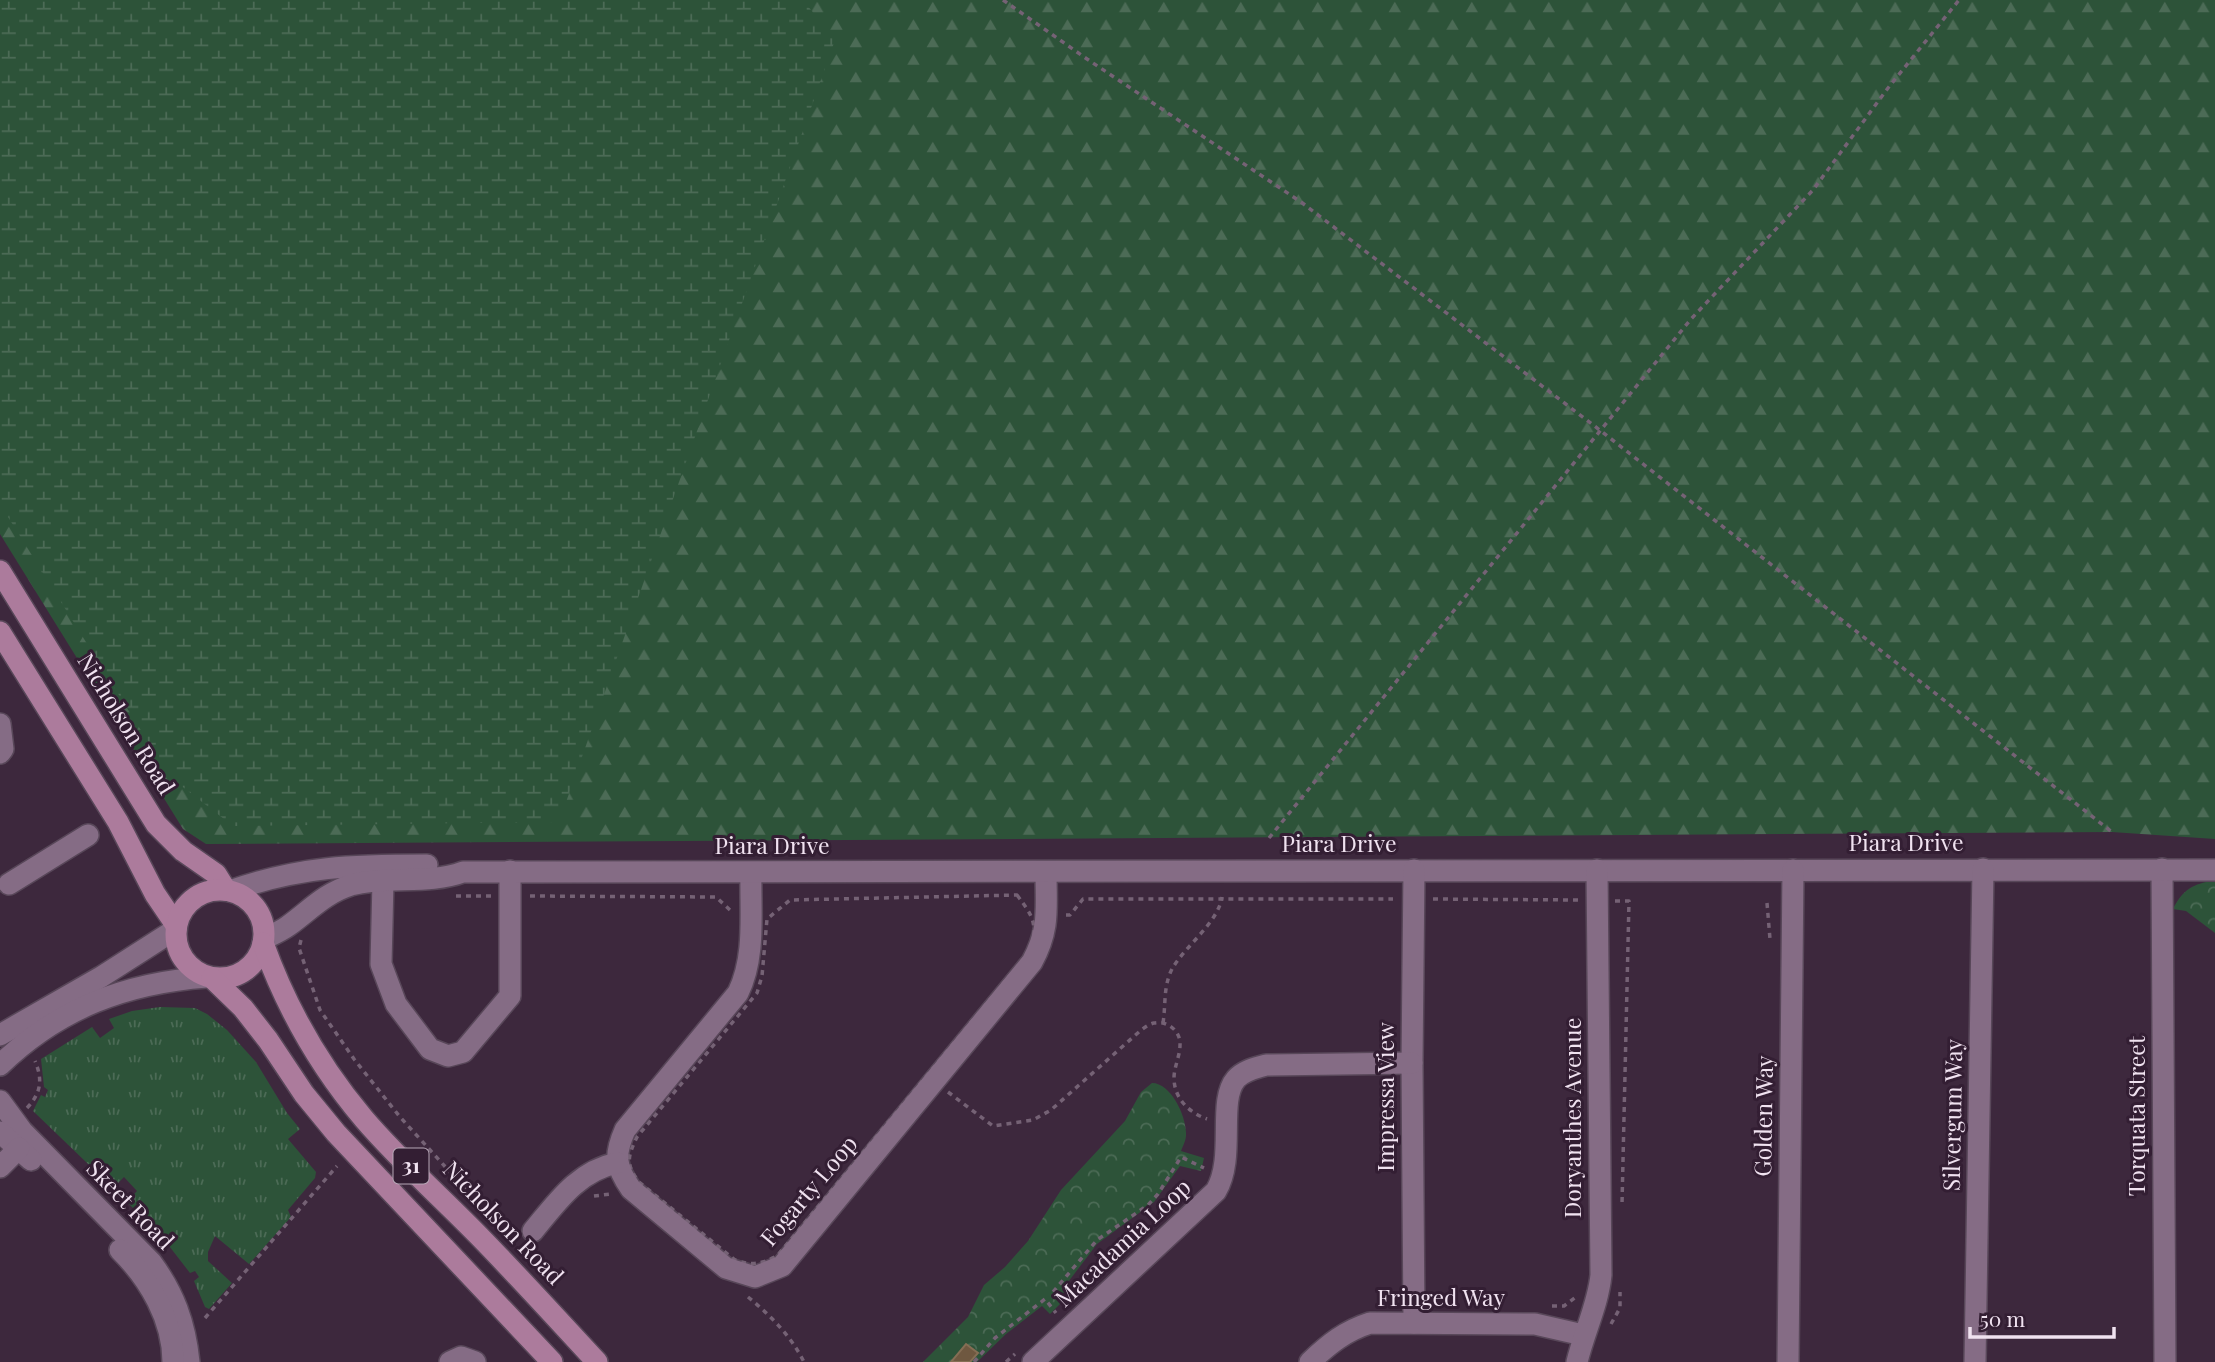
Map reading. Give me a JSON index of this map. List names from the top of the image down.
{
  "streets": {
    "main road": ["Nicholson Road", "31"],
    "street": [
      "Piara Drive",
      "Impressa View",
      "Silvergum Way",
      "Golden Way",
      "Torquata Street",
      "Doryanthes Avenue",
      "Fogarty Loop",
      "Skeet Road",
      "Macadamia Loop",
      "Fringed Way"
    ]
  },
  "crossings": [
    ["Nicholson Road", "Piara Drive"],
    ["Nicholson Road", "31"],
    ["Piara Drive", "Impressa View"],
    ["Piara Drive", "Silvergum Way"],
    ["Piara Drive", "Golden Way"],
    ["Piara Drive", "Torquata Street"],
    ["Piara Drive", "Doryanthes Avenue"],
    ["Piara Drive", "31"],
    ["Piara Drive", "Fogarty Loop"],
    ["Impressa View", "Macadamia Loop"],
    ["Impressa View", "Fringed Way"],
    ["Doryanthes Avenue", "Fringed Way"]
  ],
  "scale_bar": "50 m"
}
